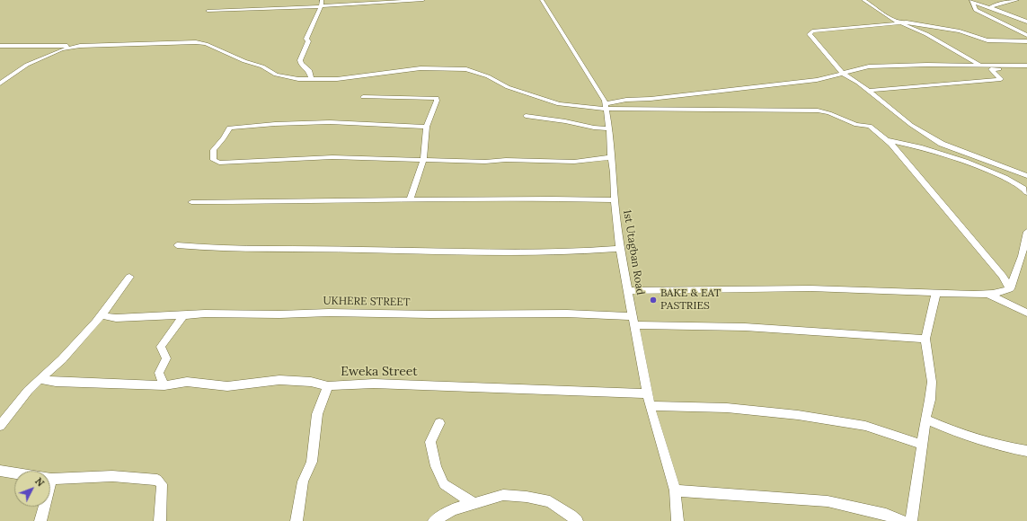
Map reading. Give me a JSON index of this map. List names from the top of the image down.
{
  "streets": {
    "street": ["1st Utagban Road", "UKHERE STREET", "Eweka Street"]
  },
  "crossings": [
    ["1st Utagban Road", "UKHERE STREET"],
    ["1st Utagban Road", "Eweka Street"]
  ],
  "places": ["BAKE & EAT PASTRIES"],
  "north": "top right"
}
